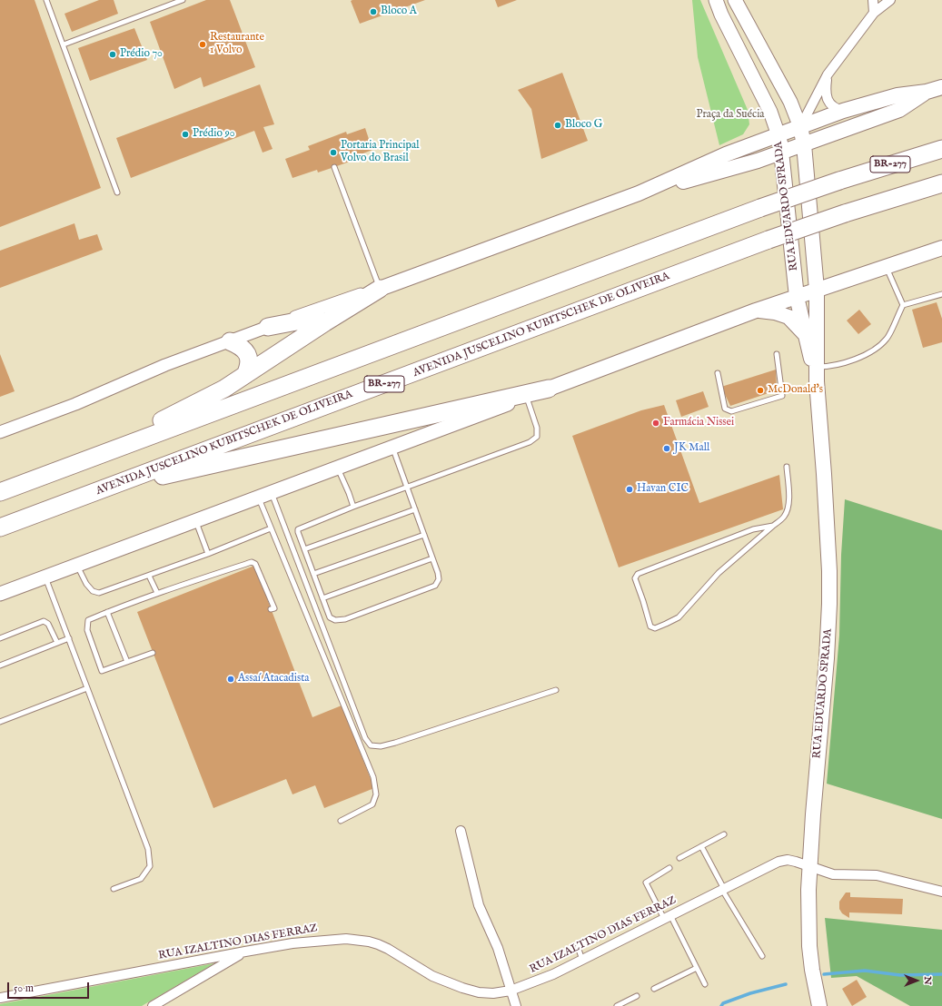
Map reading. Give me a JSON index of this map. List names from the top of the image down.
{
  "streets": {
    "highway": ["BR-277", "AVENIDA JUSCELINO KUBITSCHEK DE OLIVEIRA"],
    "main road": ["RUA EDUARDO SPRADA"],
    "street": ["RUA IZALTINO DIAS FERRAZ"]
  },
  "crossings": [
    ["RUA EDUARDO SPRADA", "RUA IZALTINO DIAS FERRAZ"]
  ],
  "parks": ["Praça da Suécia"],
  "places": [
    "Bloco A",
    "Restaurante 1 Volvo",
    "Prédio 70",
    "Bloco G",
    "Prédio 90",
    "Portaria Principal Volvo do Brasil",
    "McDonald's",
    "Farmácia Nissei",
    "JK Mall",
    "Havan CIC",
    "Assaí Atacadista"
  ],
  "scale_bar": "50 m",
  "north": "right"
}
